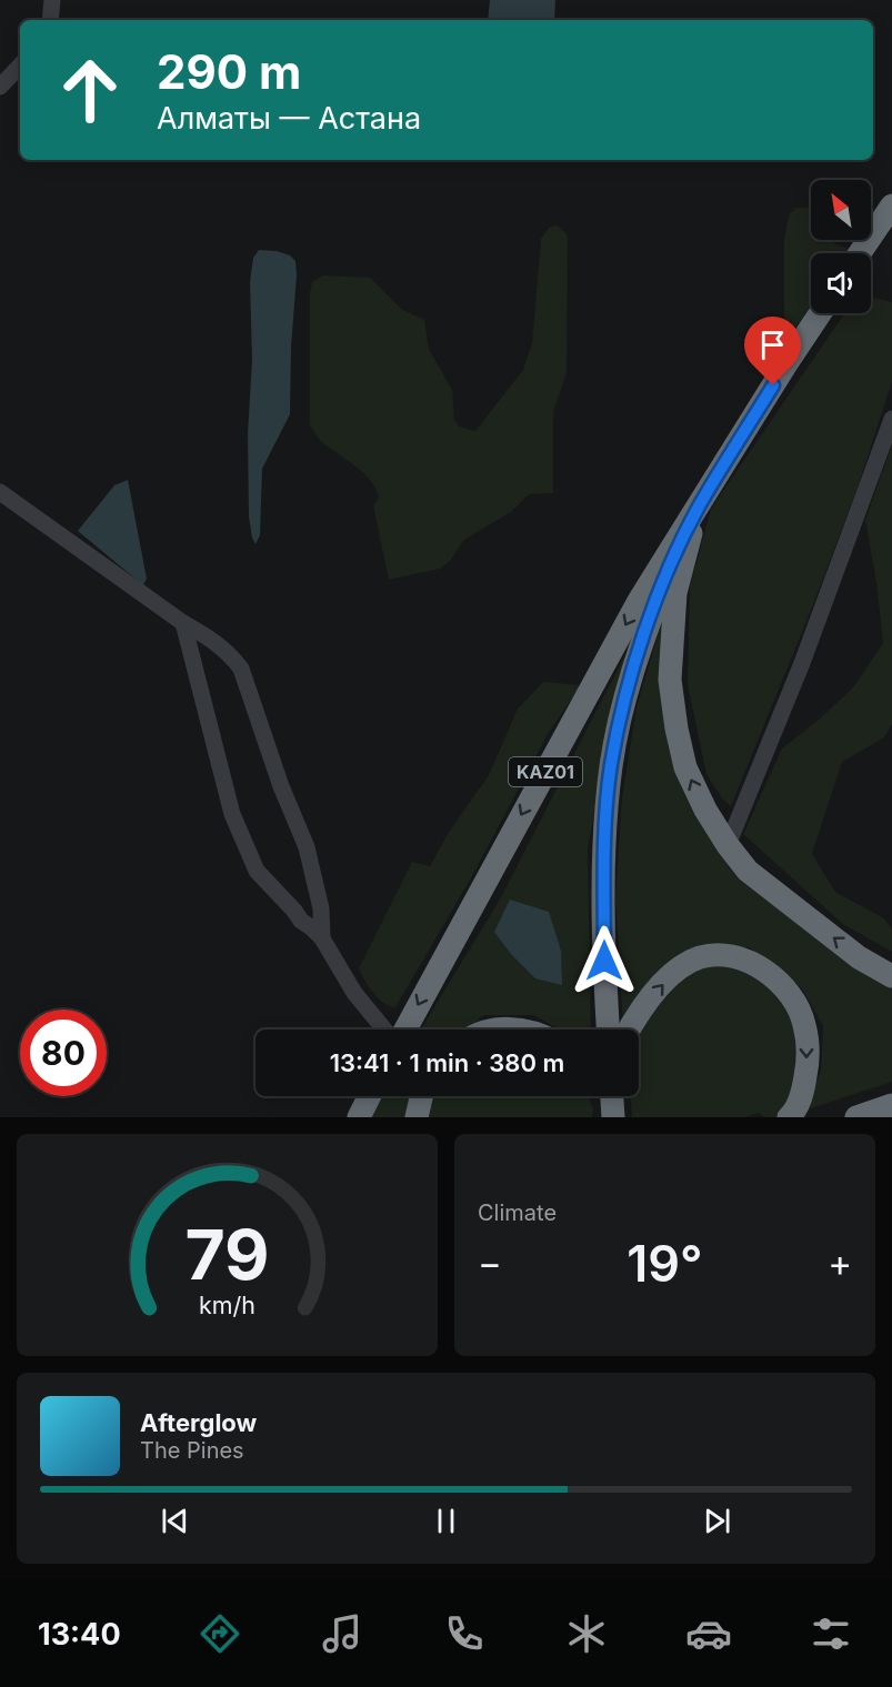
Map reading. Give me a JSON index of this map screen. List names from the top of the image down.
{
  "streets": {
    "highway": ["KАZ01"]
  },
  "north": "top left",
  "page": {
    "turn": ["290 m", "Алматы — Астана"],
    "limit": "80",
    "trip": "13:41 · 1 min · 380 m",
    "tile": "Climate",
    "heat": ["−", "19°", "+"],
    "song": ["Afterglow", "The Pines"],
    "tabs": "13:40",
    "gauge": ["79", "km/h"]
  }
}
